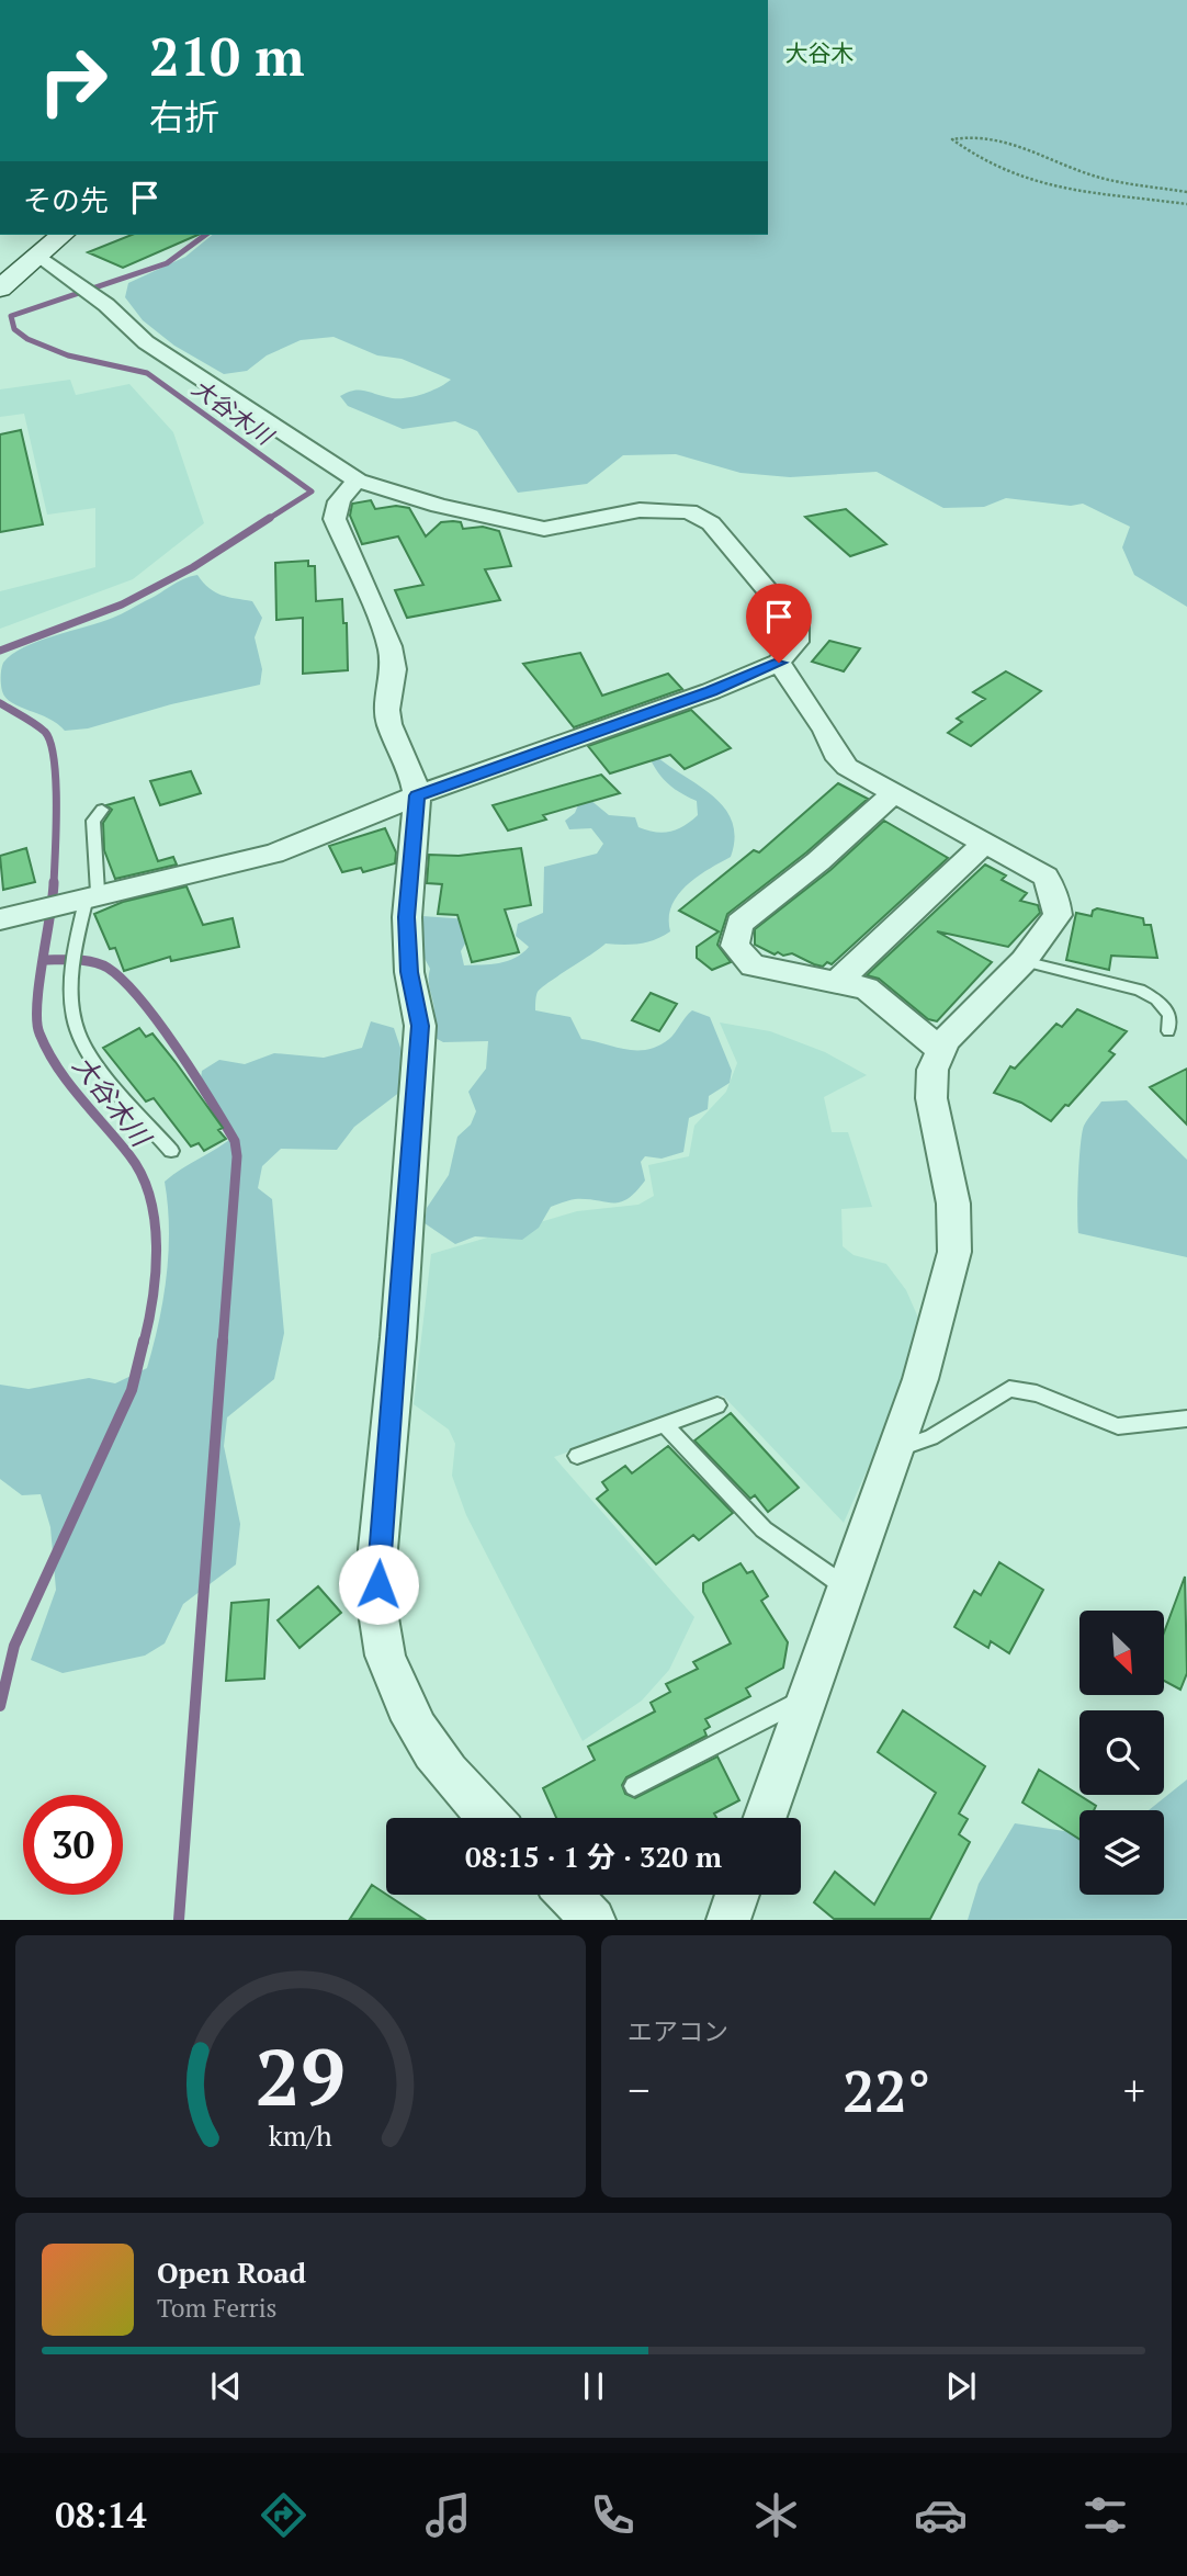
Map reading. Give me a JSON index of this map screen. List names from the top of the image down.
{
  "districts": ["大谷木"],
  "water": ["大谷木川"],
  "north": "bottom right",
  "page": {
    "turn": ["210 m", "右折"],
    "then": "その先",
    "limit": "30",
    "trip": "08:15 · 1 分 · 320 m",
    "tile": "エアコン",
    "heat": ["−", "22°", "+"],
    "song": ["Open Road", "Tom Ferris"],
    "tabs": "08:14",
    "gauge": ["29", "km/h"]
  }
}
